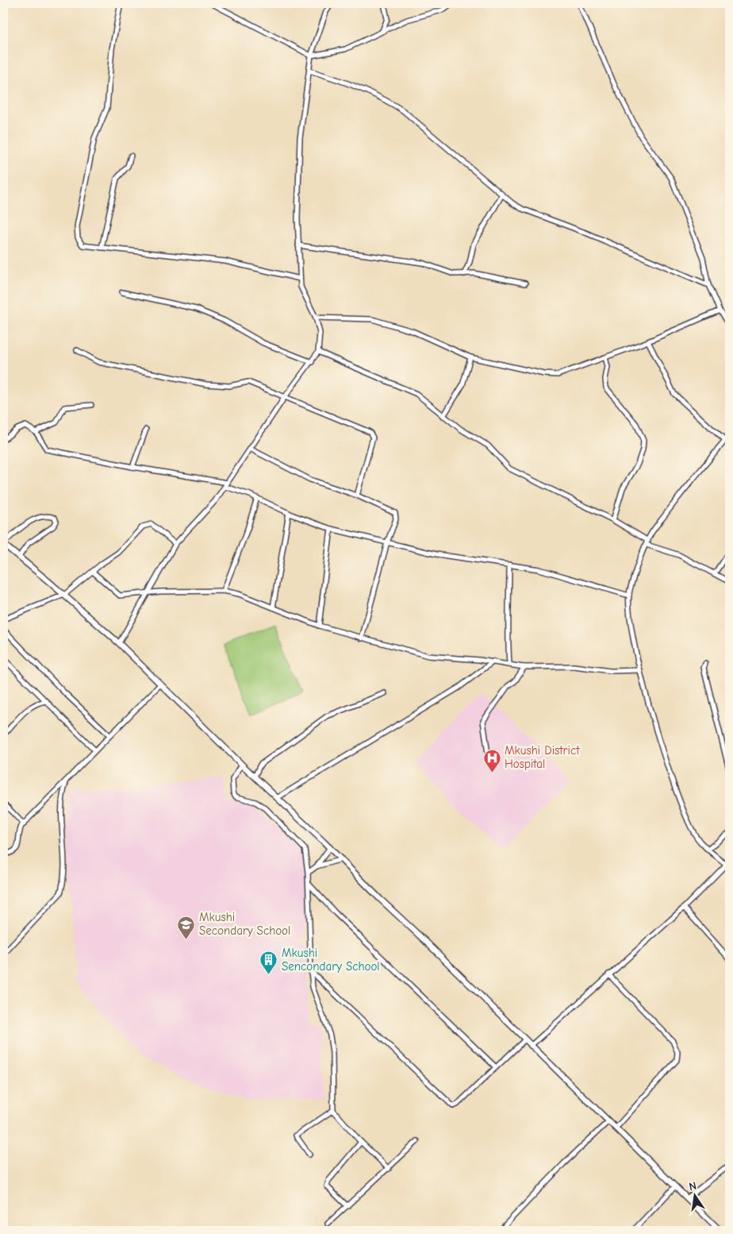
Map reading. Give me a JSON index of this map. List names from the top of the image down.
{
  "places": {
    "hospital": ["Mkushi District Hospital"],
    "school or university": ["Mkushi Secondary School"],
    "building": ["Mkushi Sencondary School"]
  },
  "north": "top"
}
